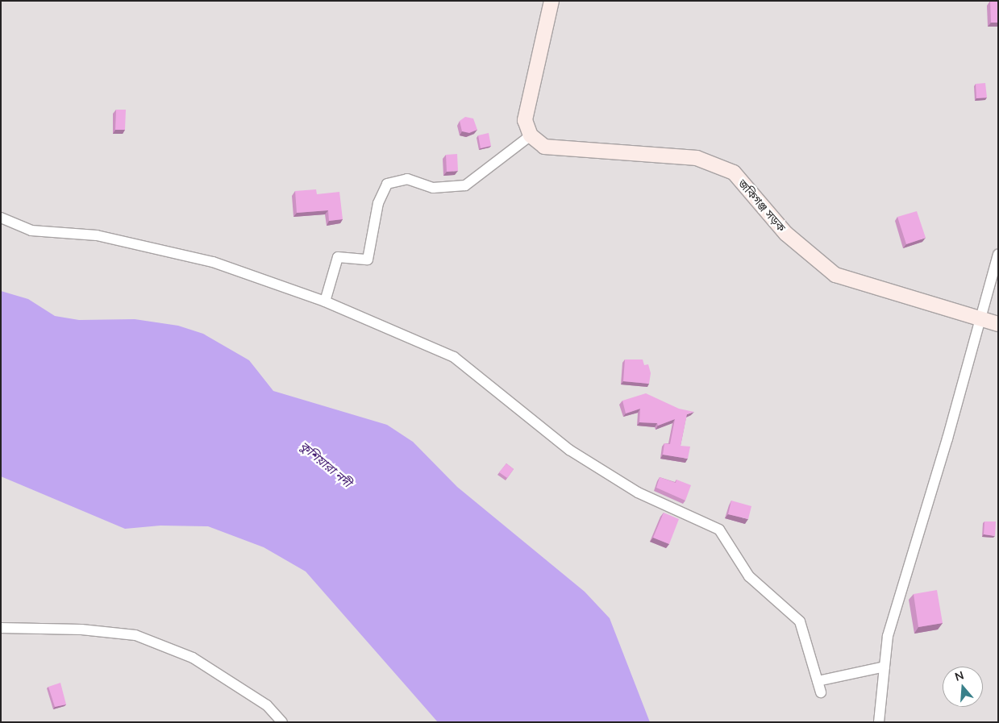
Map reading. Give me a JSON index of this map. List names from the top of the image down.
{
  "streets": {
    "main road": ["জকিগঞ্জ সড়ক"]
  },
  "water": ["কুশিয়ারা নদী"],
  "north": "top"
}
